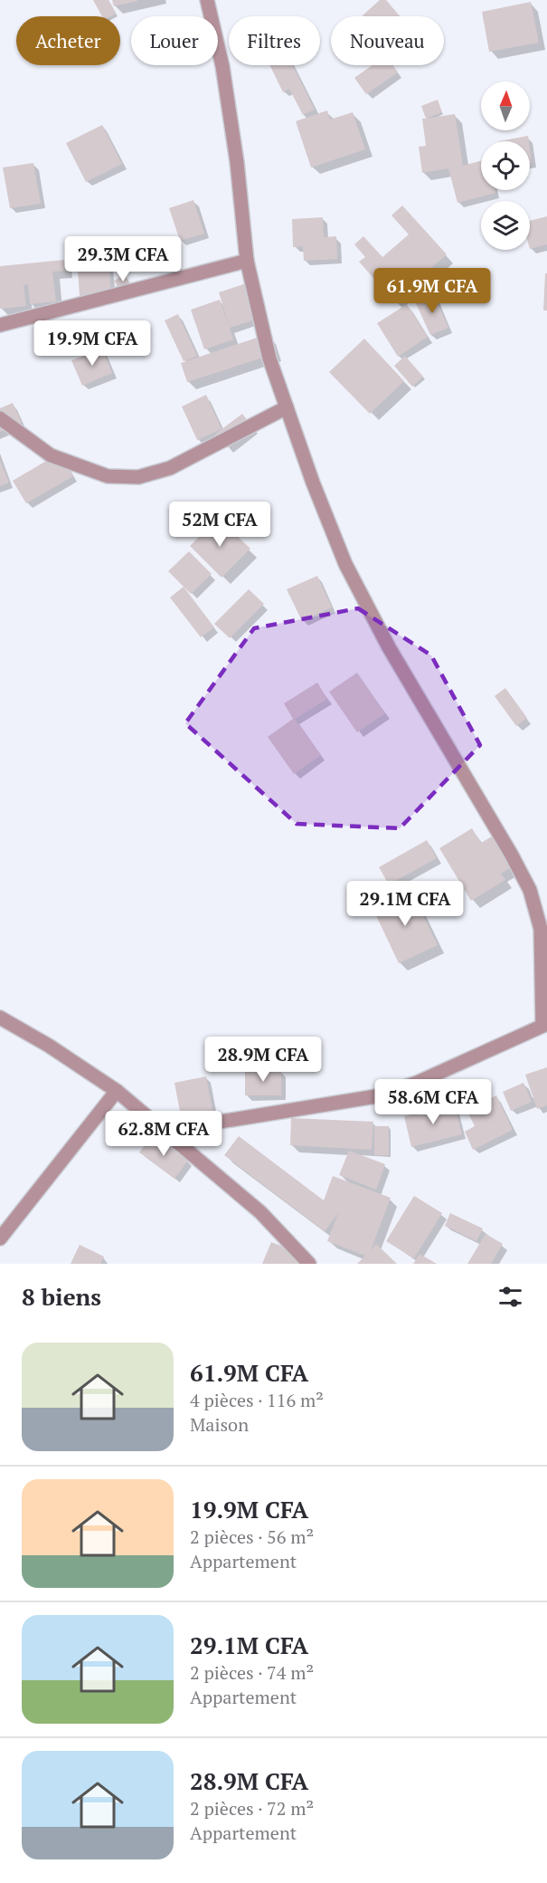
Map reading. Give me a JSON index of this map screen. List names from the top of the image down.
{
  "north": "top",
  "page": {
    "chip": [
      "Acheter",
      "Louer",
      "Filtres",
      "Nouveau"
    ],
    "price": [
      "29.3M CFA",
      "61.9M CFA",
      "19.9M CFA",
      "52M CFA",
      "29.1M CFA",
      "28.9M CFA",
      "58.6M CFA",
      "62.8M CFA"
    ],
    "heading": "8 biens",
    "list": [
      {
        "name": "61.9M CFA",
        "note": "4 pièces · 116 m² · Maison"
      },
      {
        "name": "19.9M CFA",
        "note": "2 pièces · 56 m² · Appartement"
      },
      {
        "name": "29.1M CFA",
        "note": "2 pièces · 74 m² · Appartement"
      },
      {
        "name": "28.9M CFA",
        "note": "2 pièces · 72 m² · Appartement"
      }
    ]
  }
}
